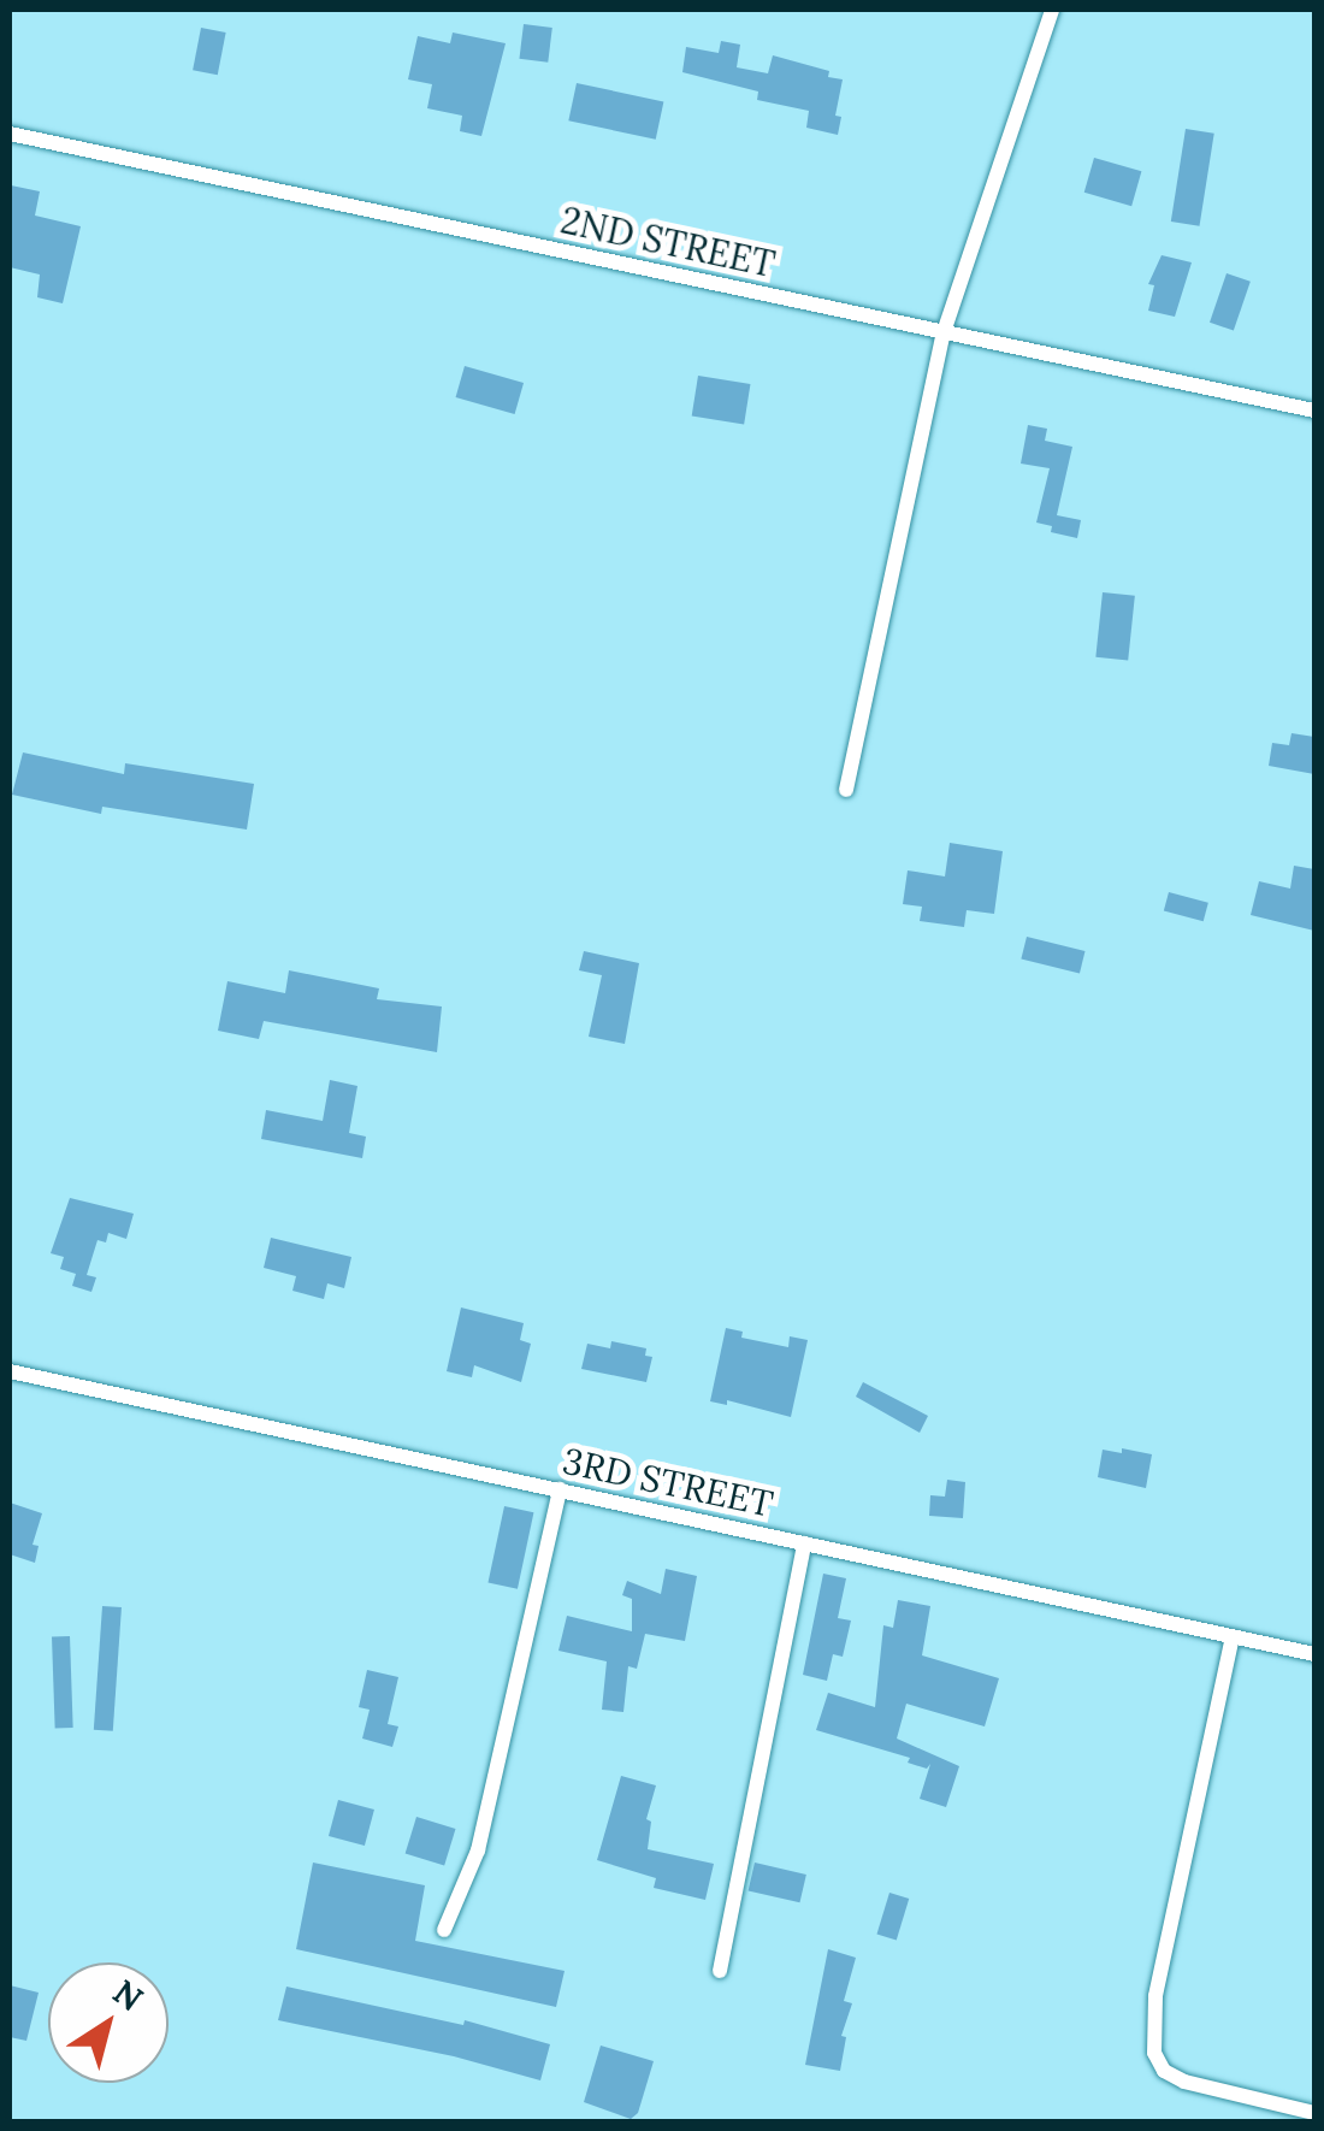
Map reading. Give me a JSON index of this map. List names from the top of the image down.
{
  "streets": {
    "street": ["2ND STREET", "3RD STREET"]
  },
  "north": "top right"
}
